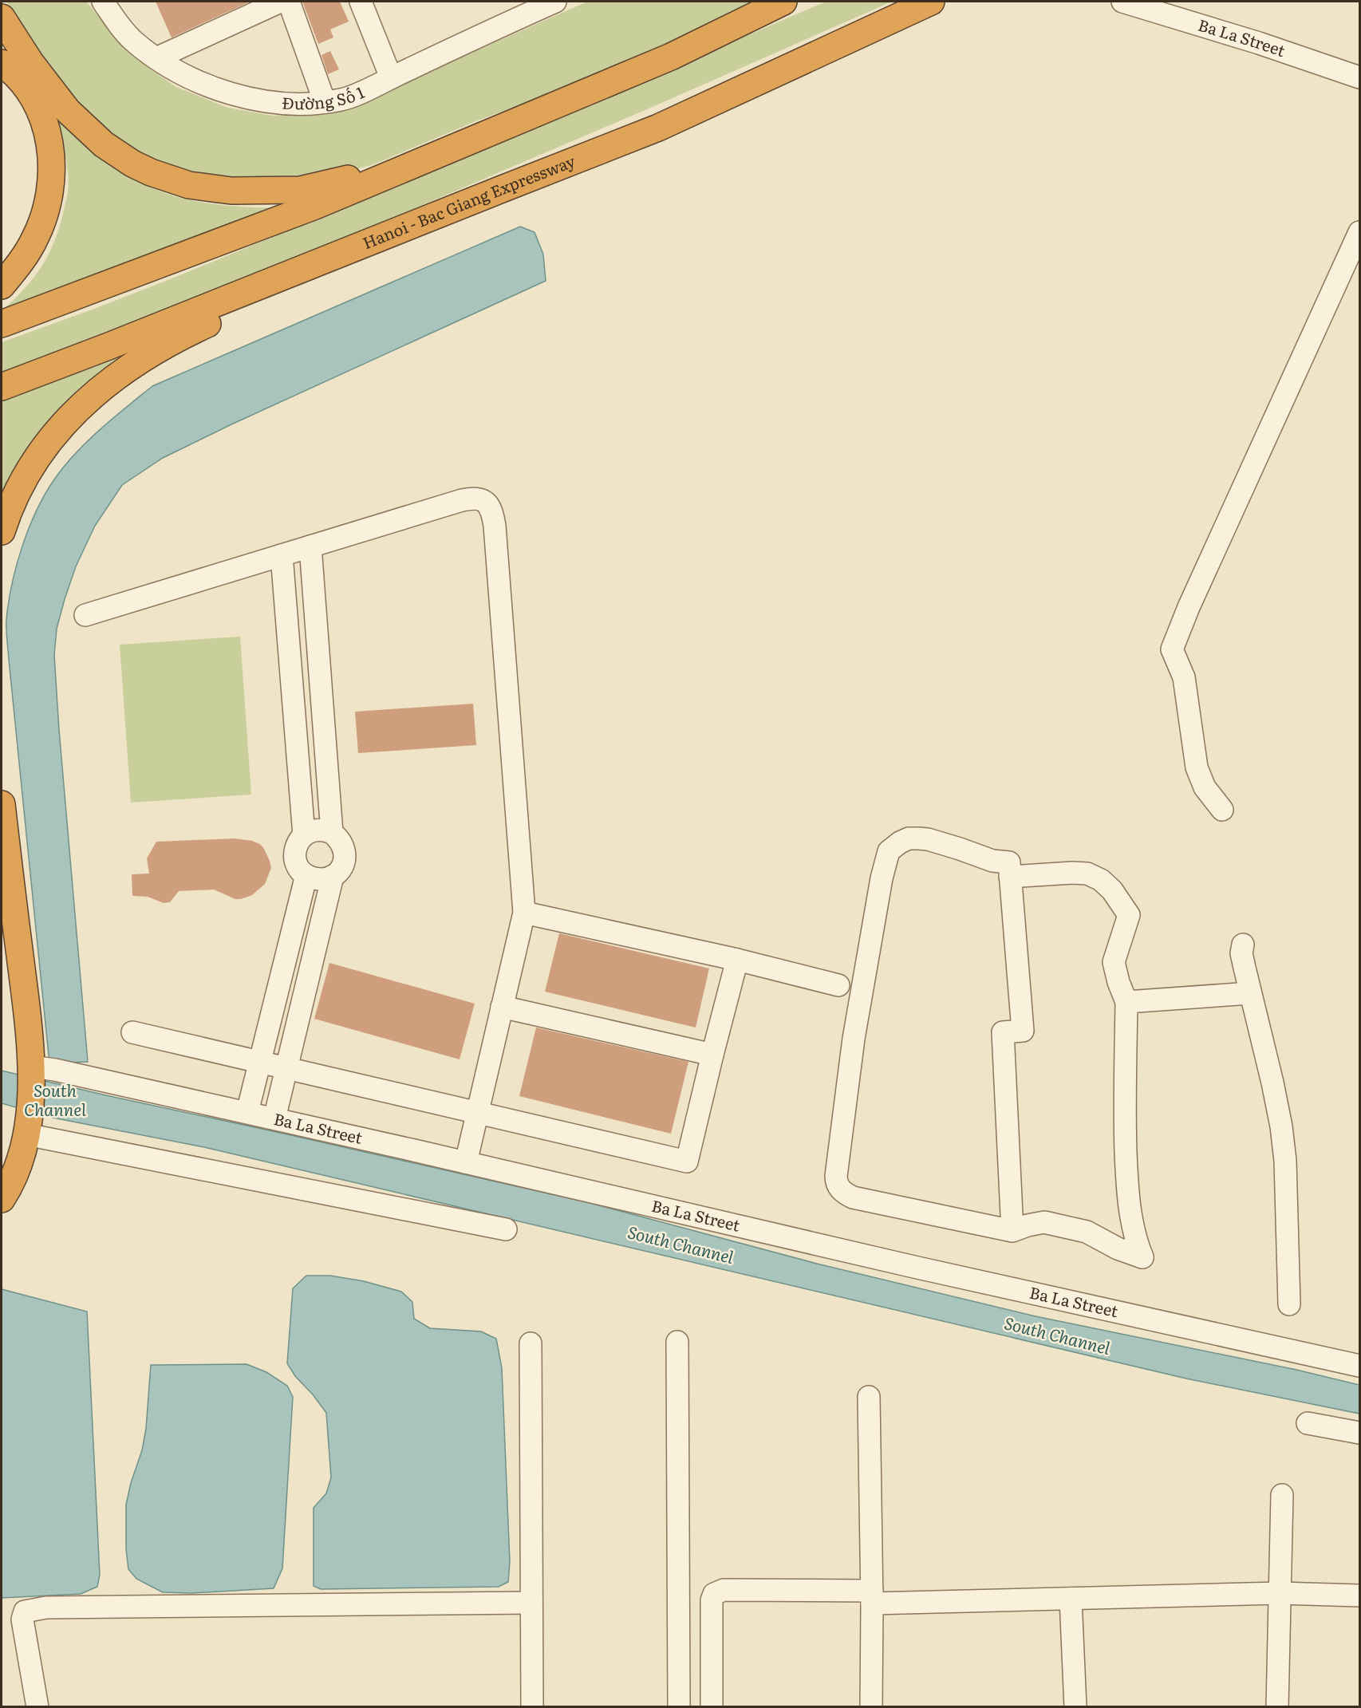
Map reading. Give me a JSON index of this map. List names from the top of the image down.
{
  "streets": {
    "highway": ["Hanoi - Bac Giang Expressway"],
    "street": ["Ba La Street", "Đường Số 1"]
  },
  "water": ["South Channel"]
}
